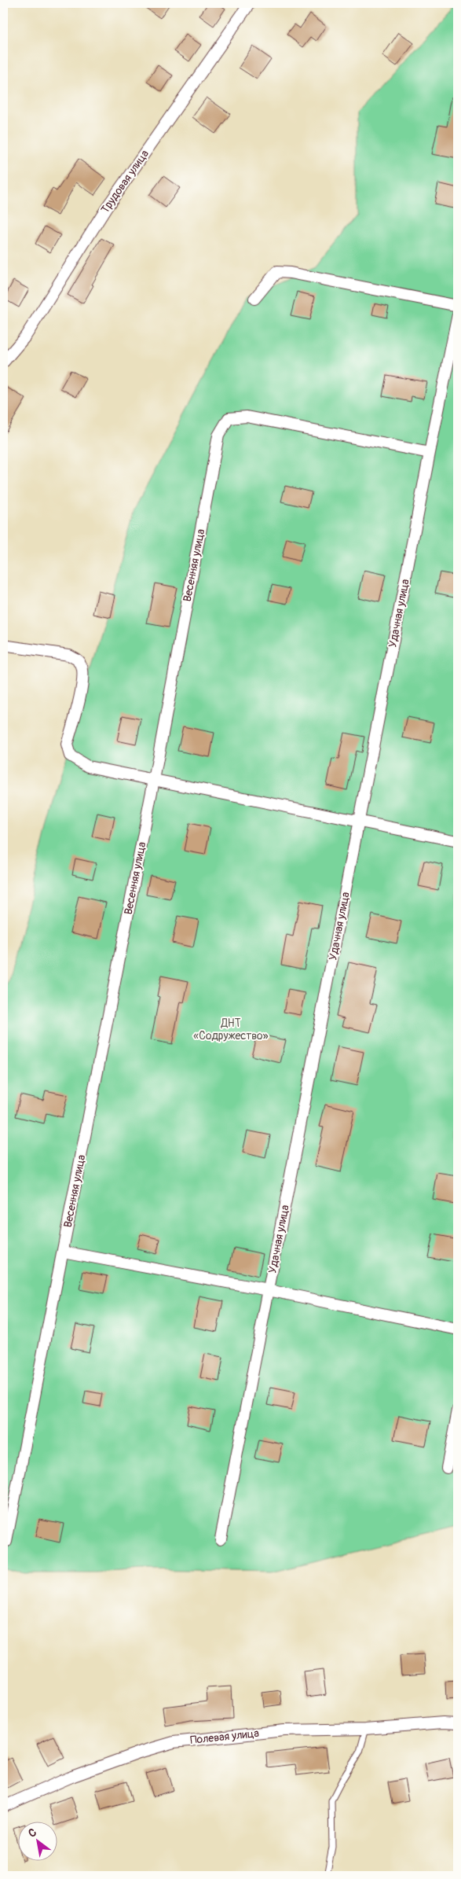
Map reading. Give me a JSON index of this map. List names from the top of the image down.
{
  "streets": {
    "street": [
      "Трудовая улица",
      "Весенняя улица",
      "Удачная улица",
      "Полевая улица"
    ]
  },
  "crossings": [
    ["Весенняя улица", "Удачная улица"]
  ],
  "parks": ["ДНТ «Содружество»"],
  "north": "top left"
}
